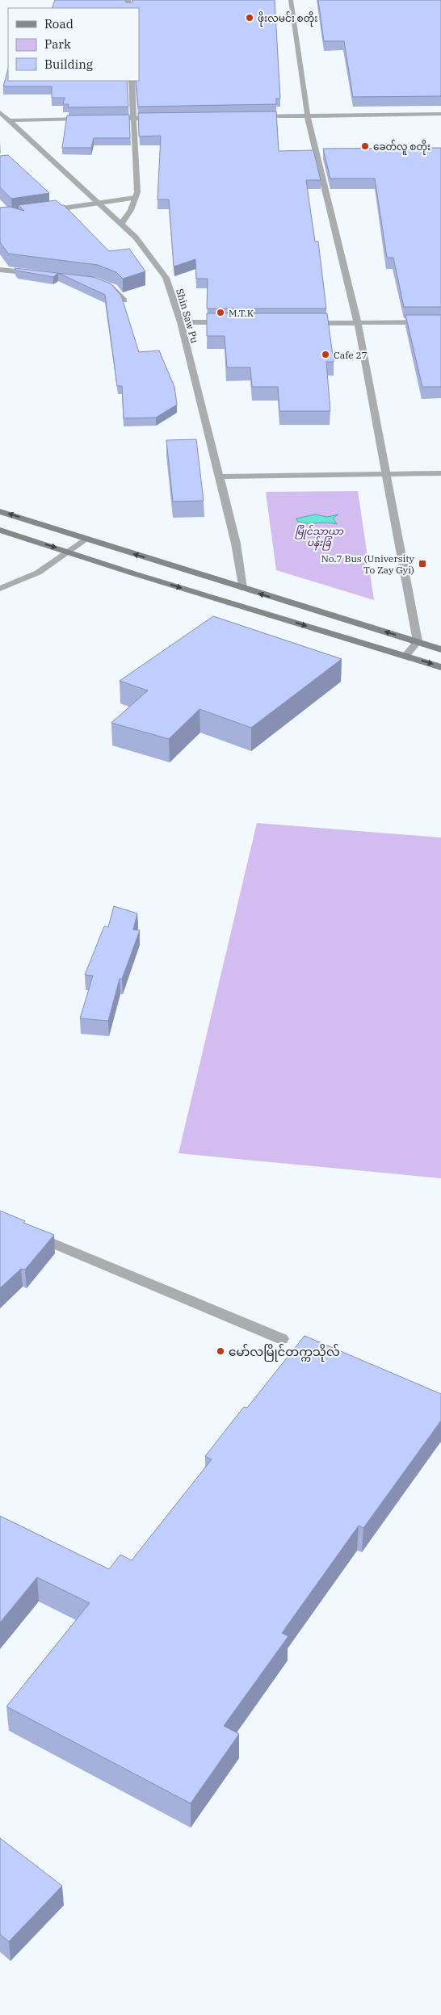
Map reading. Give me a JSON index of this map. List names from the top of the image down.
{
  "streets": {
    "street": ["Shin Saw Pu"]
  },
  "parks": ["မြိုင်သာယာ ပန်းခြံ"],
  "places": {
    "other": [
      "ဖိုးလမင်း စတိုး",
      "ခေတ်လူ စတိုး",
      "M.T.K",
      "Cafe 27",
      "မော်လမြိုင်တက္ကသိုလ်"
    ],
    "transit": ["No.7 Bus (University To Zay Gyi)"]
  },
  "legend": ["Road", "Park", "Building"]
}
